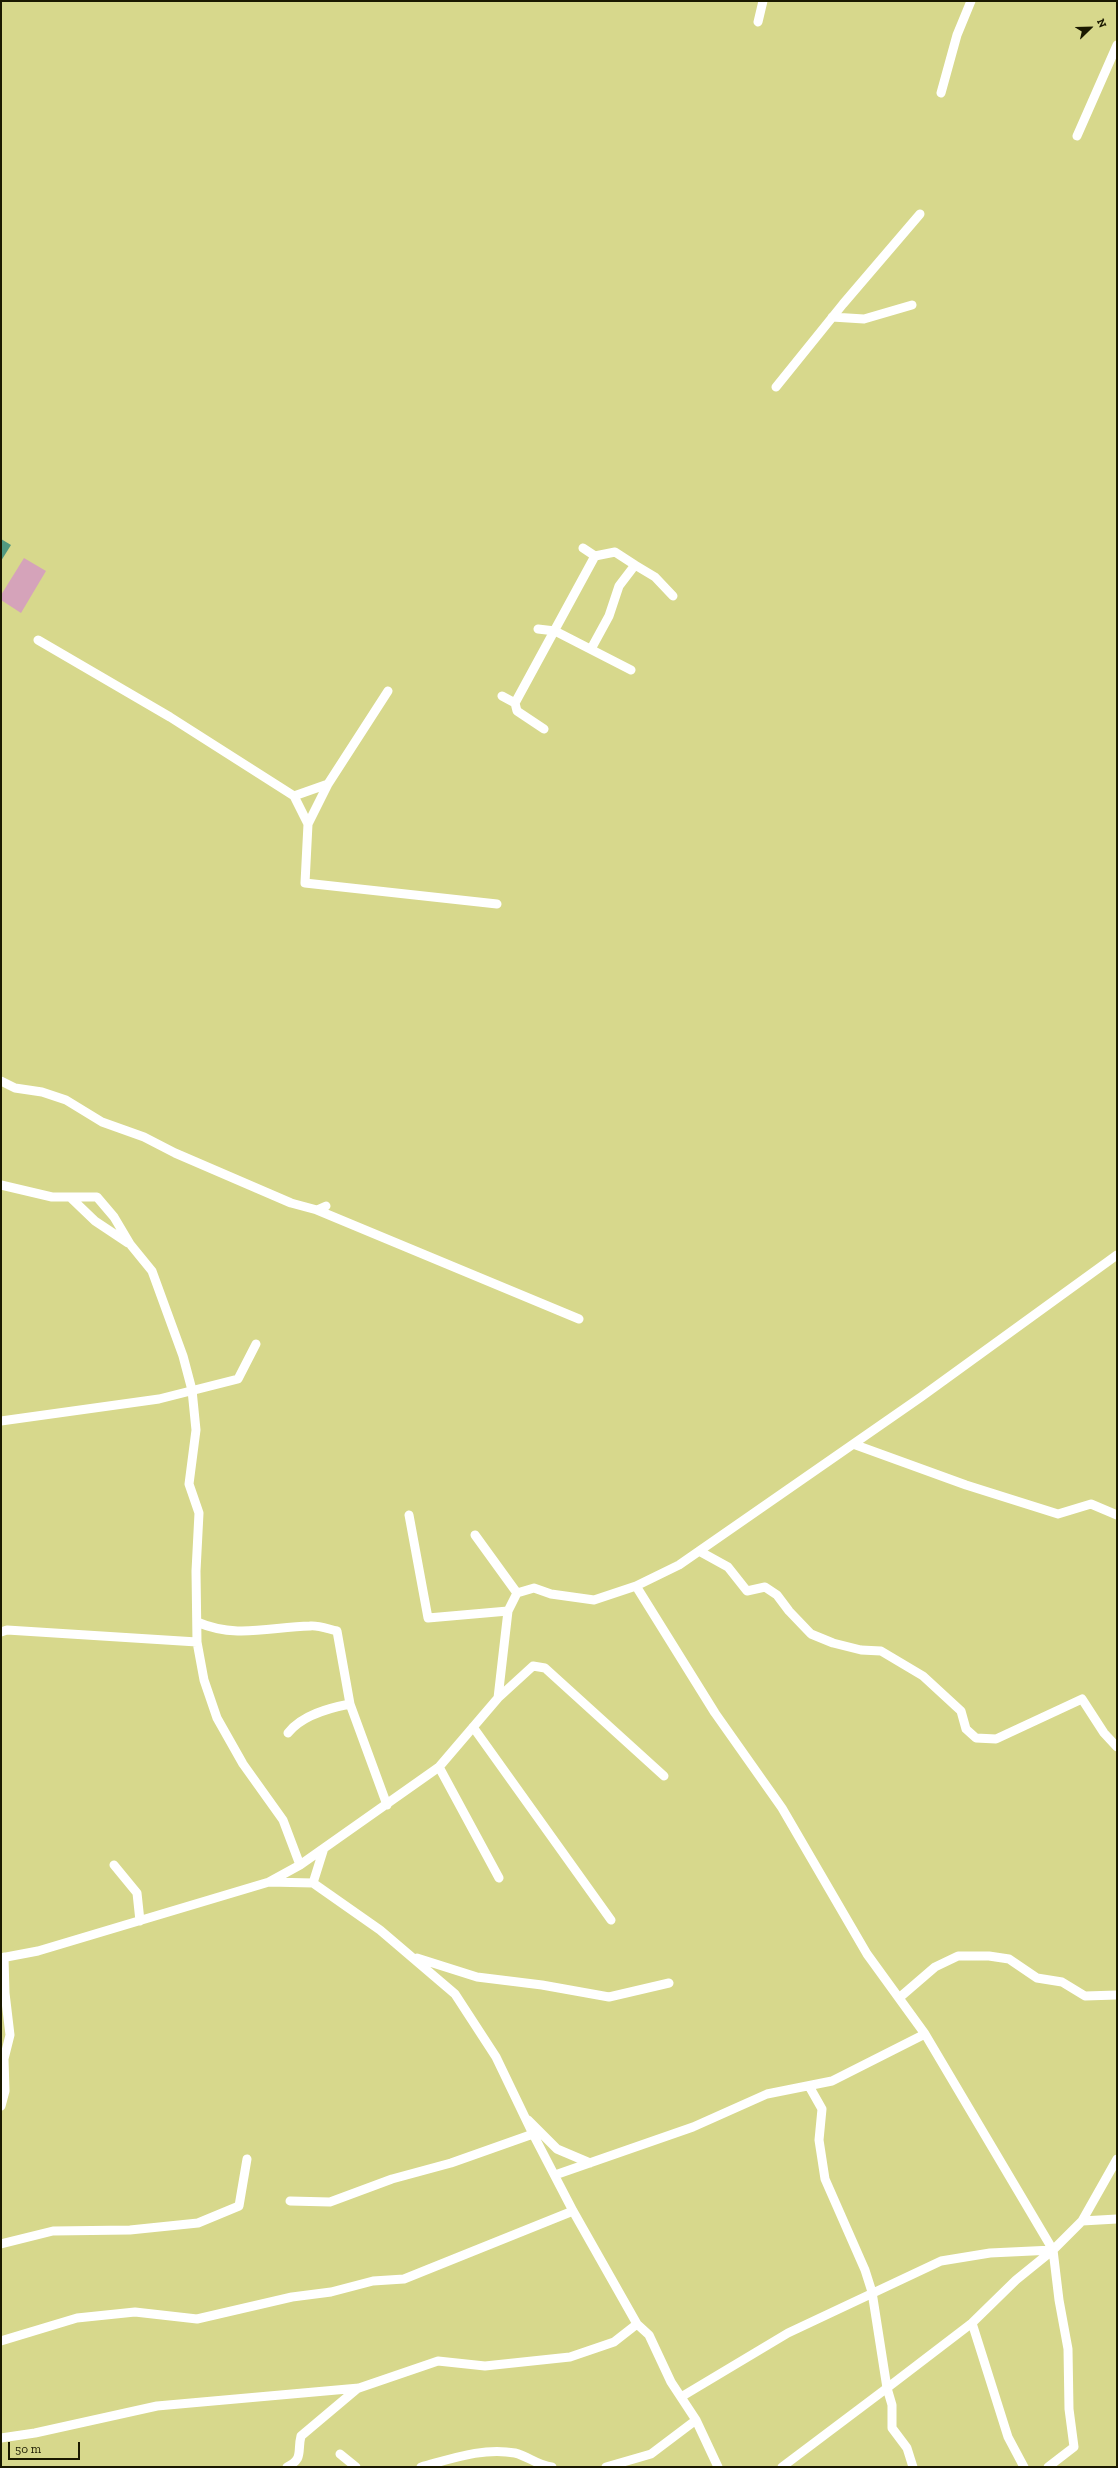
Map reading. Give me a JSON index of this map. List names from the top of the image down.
{
  "scale_bar": "50 m",
  "north": "top right"
}
